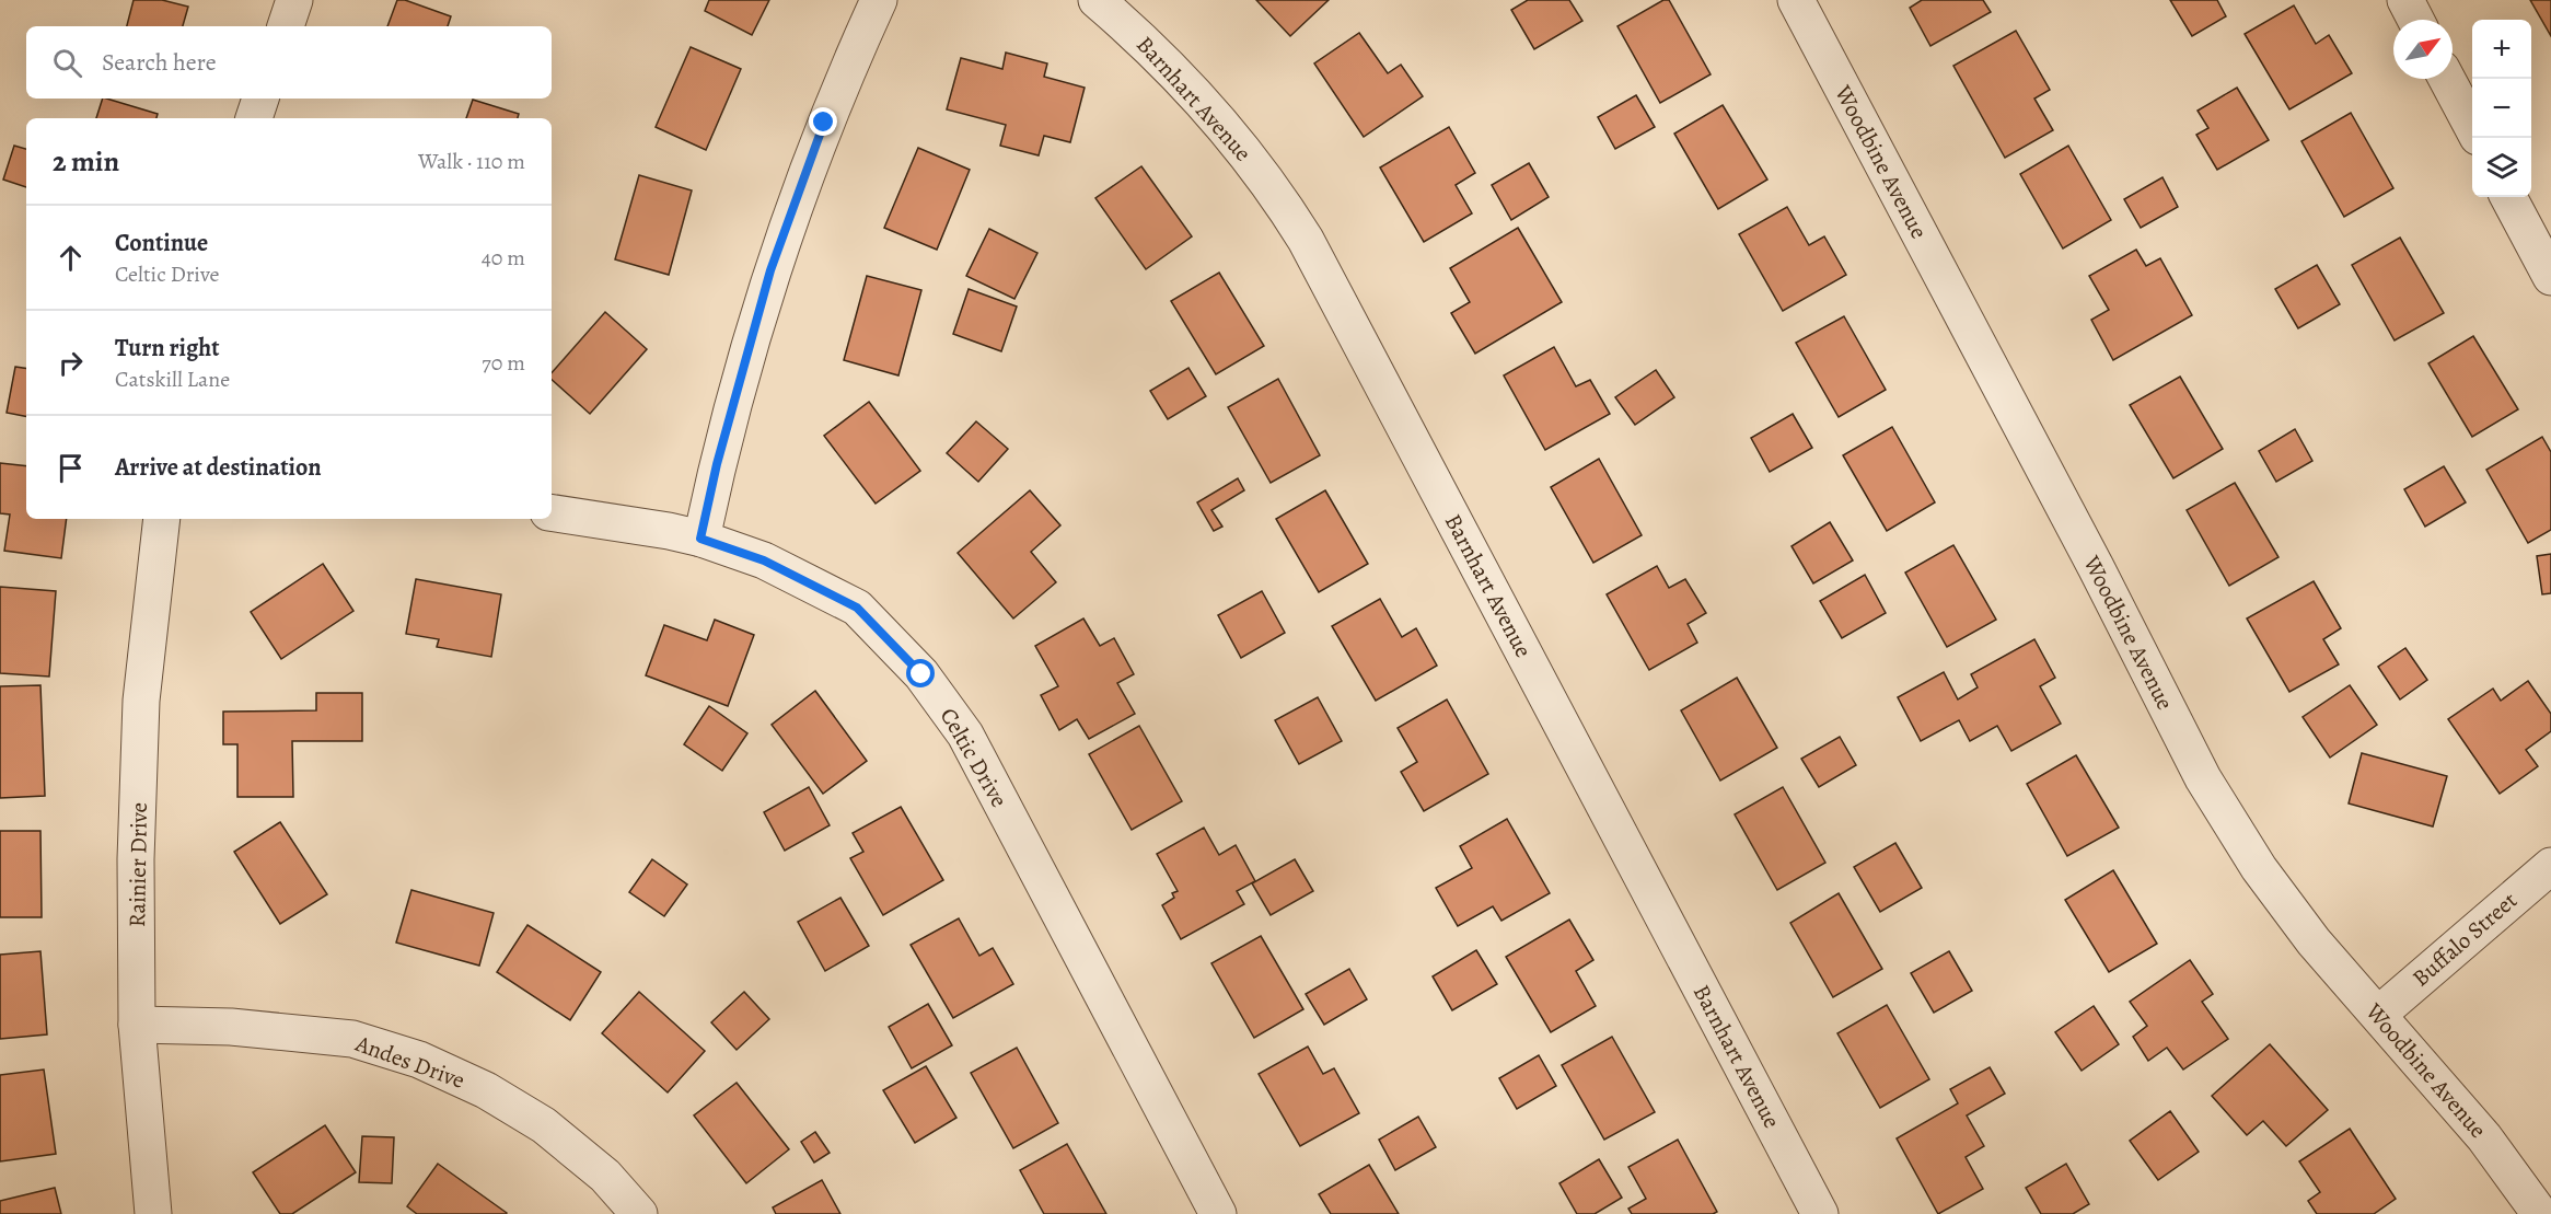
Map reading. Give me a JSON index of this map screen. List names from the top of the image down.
{
  "streets": {
    "street": [
      "Barnhart Avenue",
      "Woodbine Avenue",
      "Celtic Drive",
      "Rainier Drive",
      "Buffalo Street",
      "Andes Drive"
    ]
  },
  "crossings": [
    ["Woodbine Avenue", "Buffalo Street"],
    ["Rainier Drive", "Andes Drive"]
  ],
  "north": "top right",
  "page": {
    "map_buttons": ["+", "−"],
    "search": "Search here",
    "heading": ["2 min", "Walk · 110 m"],
    "list": [
      ["Continue", "Celtic Drive", "40 m"],
      ["Turn right", "Catskill Lane", "70 m"],
      "Arrive at destination"
    ]
  }
}
